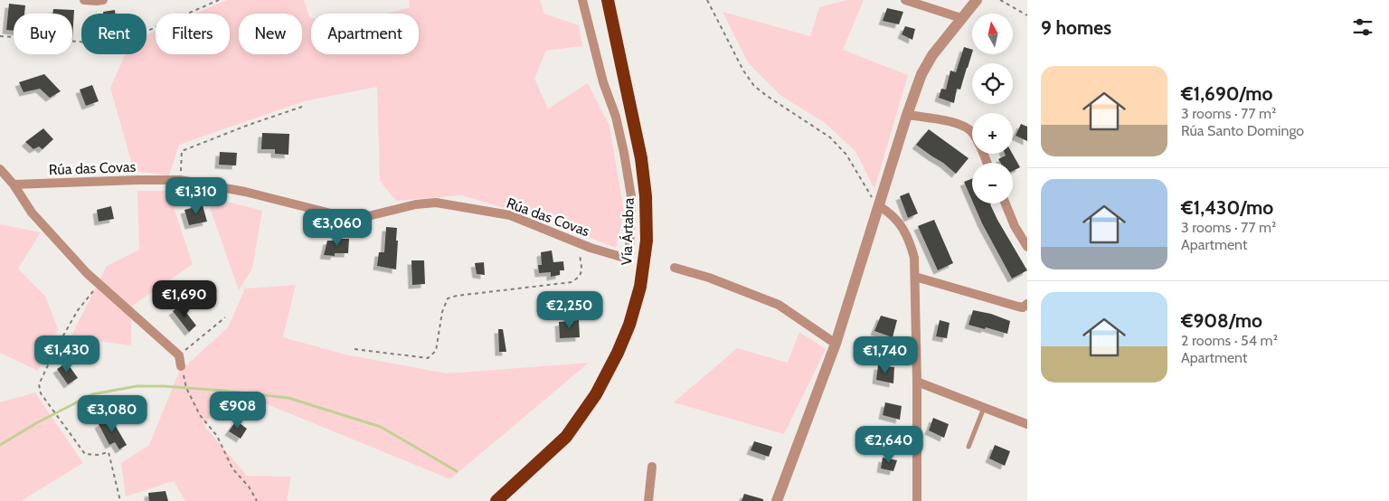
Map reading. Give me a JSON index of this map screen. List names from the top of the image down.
{
  "streets": {
    "highway": ["Vía Ártabra"],
    "street": ["Rúa das Covas"]
  },
  "north": "top",
  "page": {
    "heading": "9 homes",
    "map_buttons": ["+", "−"],
    "chip": [
      "Buy",
      "Rent",
      "Filters",
      "New",
      "Apartment"
    ],
    "list": [
      {
        "name": "€1,690/mo",
        "note": "3 rooms · 77 m² · Rúa Santo Domingo"
      },
      {
        "name": "€1,430/mo",
        "note": "3 rooms · 77 m² · Apartment"
      },
      {
        "name": "€908/mo",
        "note": "2 rooms · 54 m² · Apartment"
      }
    ],
    "price": [
      "€1,310",
      "€3,060",
      "€1,690",
      "€2,250",
      "€1,430",
      "€1,740",
      "€908",
      "€3,080",
      "€2,640"
    ]
  }
}
